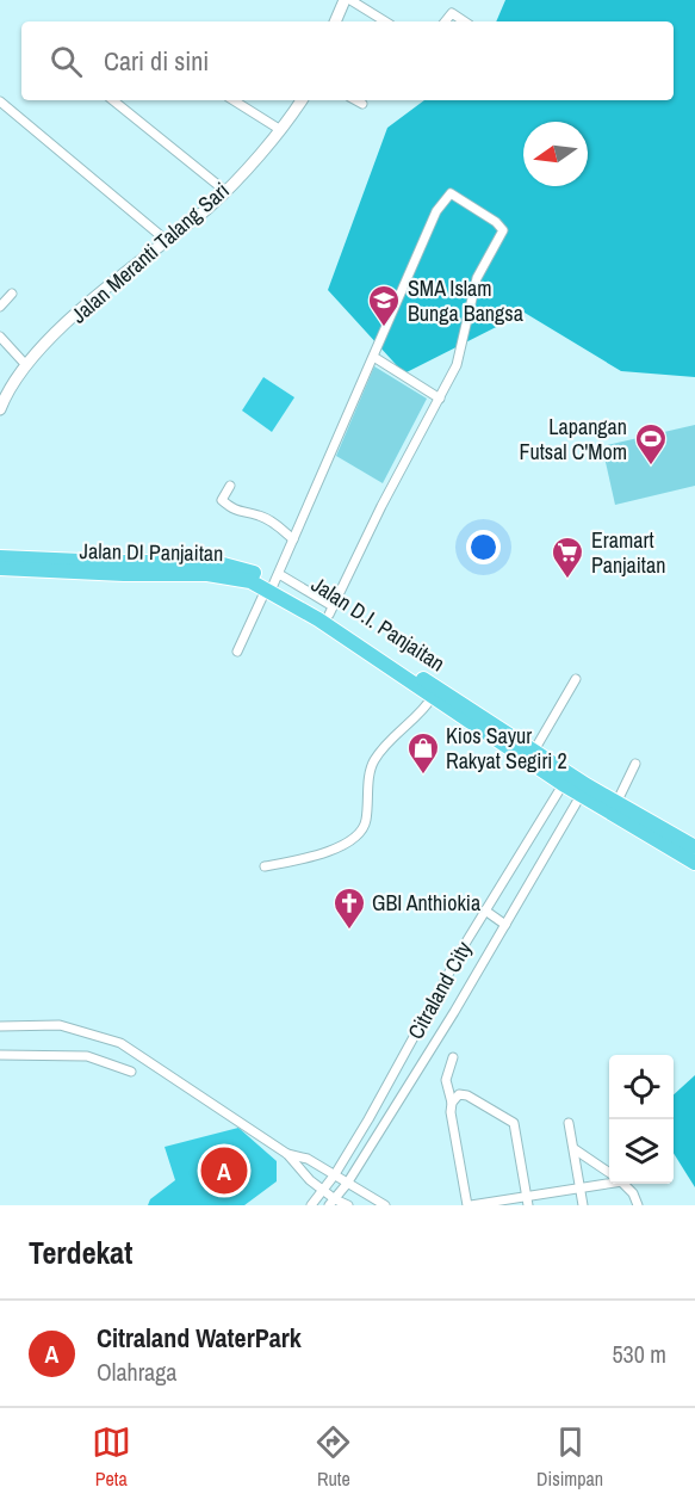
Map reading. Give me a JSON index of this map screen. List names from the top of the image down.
{
  "streets": {
    "highway": ["Jalan DI Panjaitan", "Jalan D.I. Panjaitan"],
    "street": ["Jalan Meranti Talang Sari", "Citraland City"]
  },
  "crossings": [
    ["Jalan DI Panjaitan", "Jalan D.I. Panjaitan"],
    ["Jalan DI Panjaitan", "Citraland City"],
    ["Jalan D.I. Panjaitan", "Citraland City"]
  ],
  "places": {
    "school or university": ["SMA Islam Bunga Bangsa"],
    "sports": ["Lapangan Futsal C'Mom"],
    "supermarket": ["Eramart Panjaitan"],
    "shop": ["Kios Sayur Rakyat Segiri 2"],
    "church": ["GBI Anthiokia"]
  },
  "north": "left",
  "page": {
    "search": "Cari di sini",
    "pins": "A",
    "heading": "Terdekat",
    "list": [
      {
        "mark": "A",
        "name": "Citraland WaterPark",
        "note": "Olahraga",
        "value": "530 m"
      }
    ],
    "nav": ["Peta", "Rute", "Disimpan"]
  }
}
